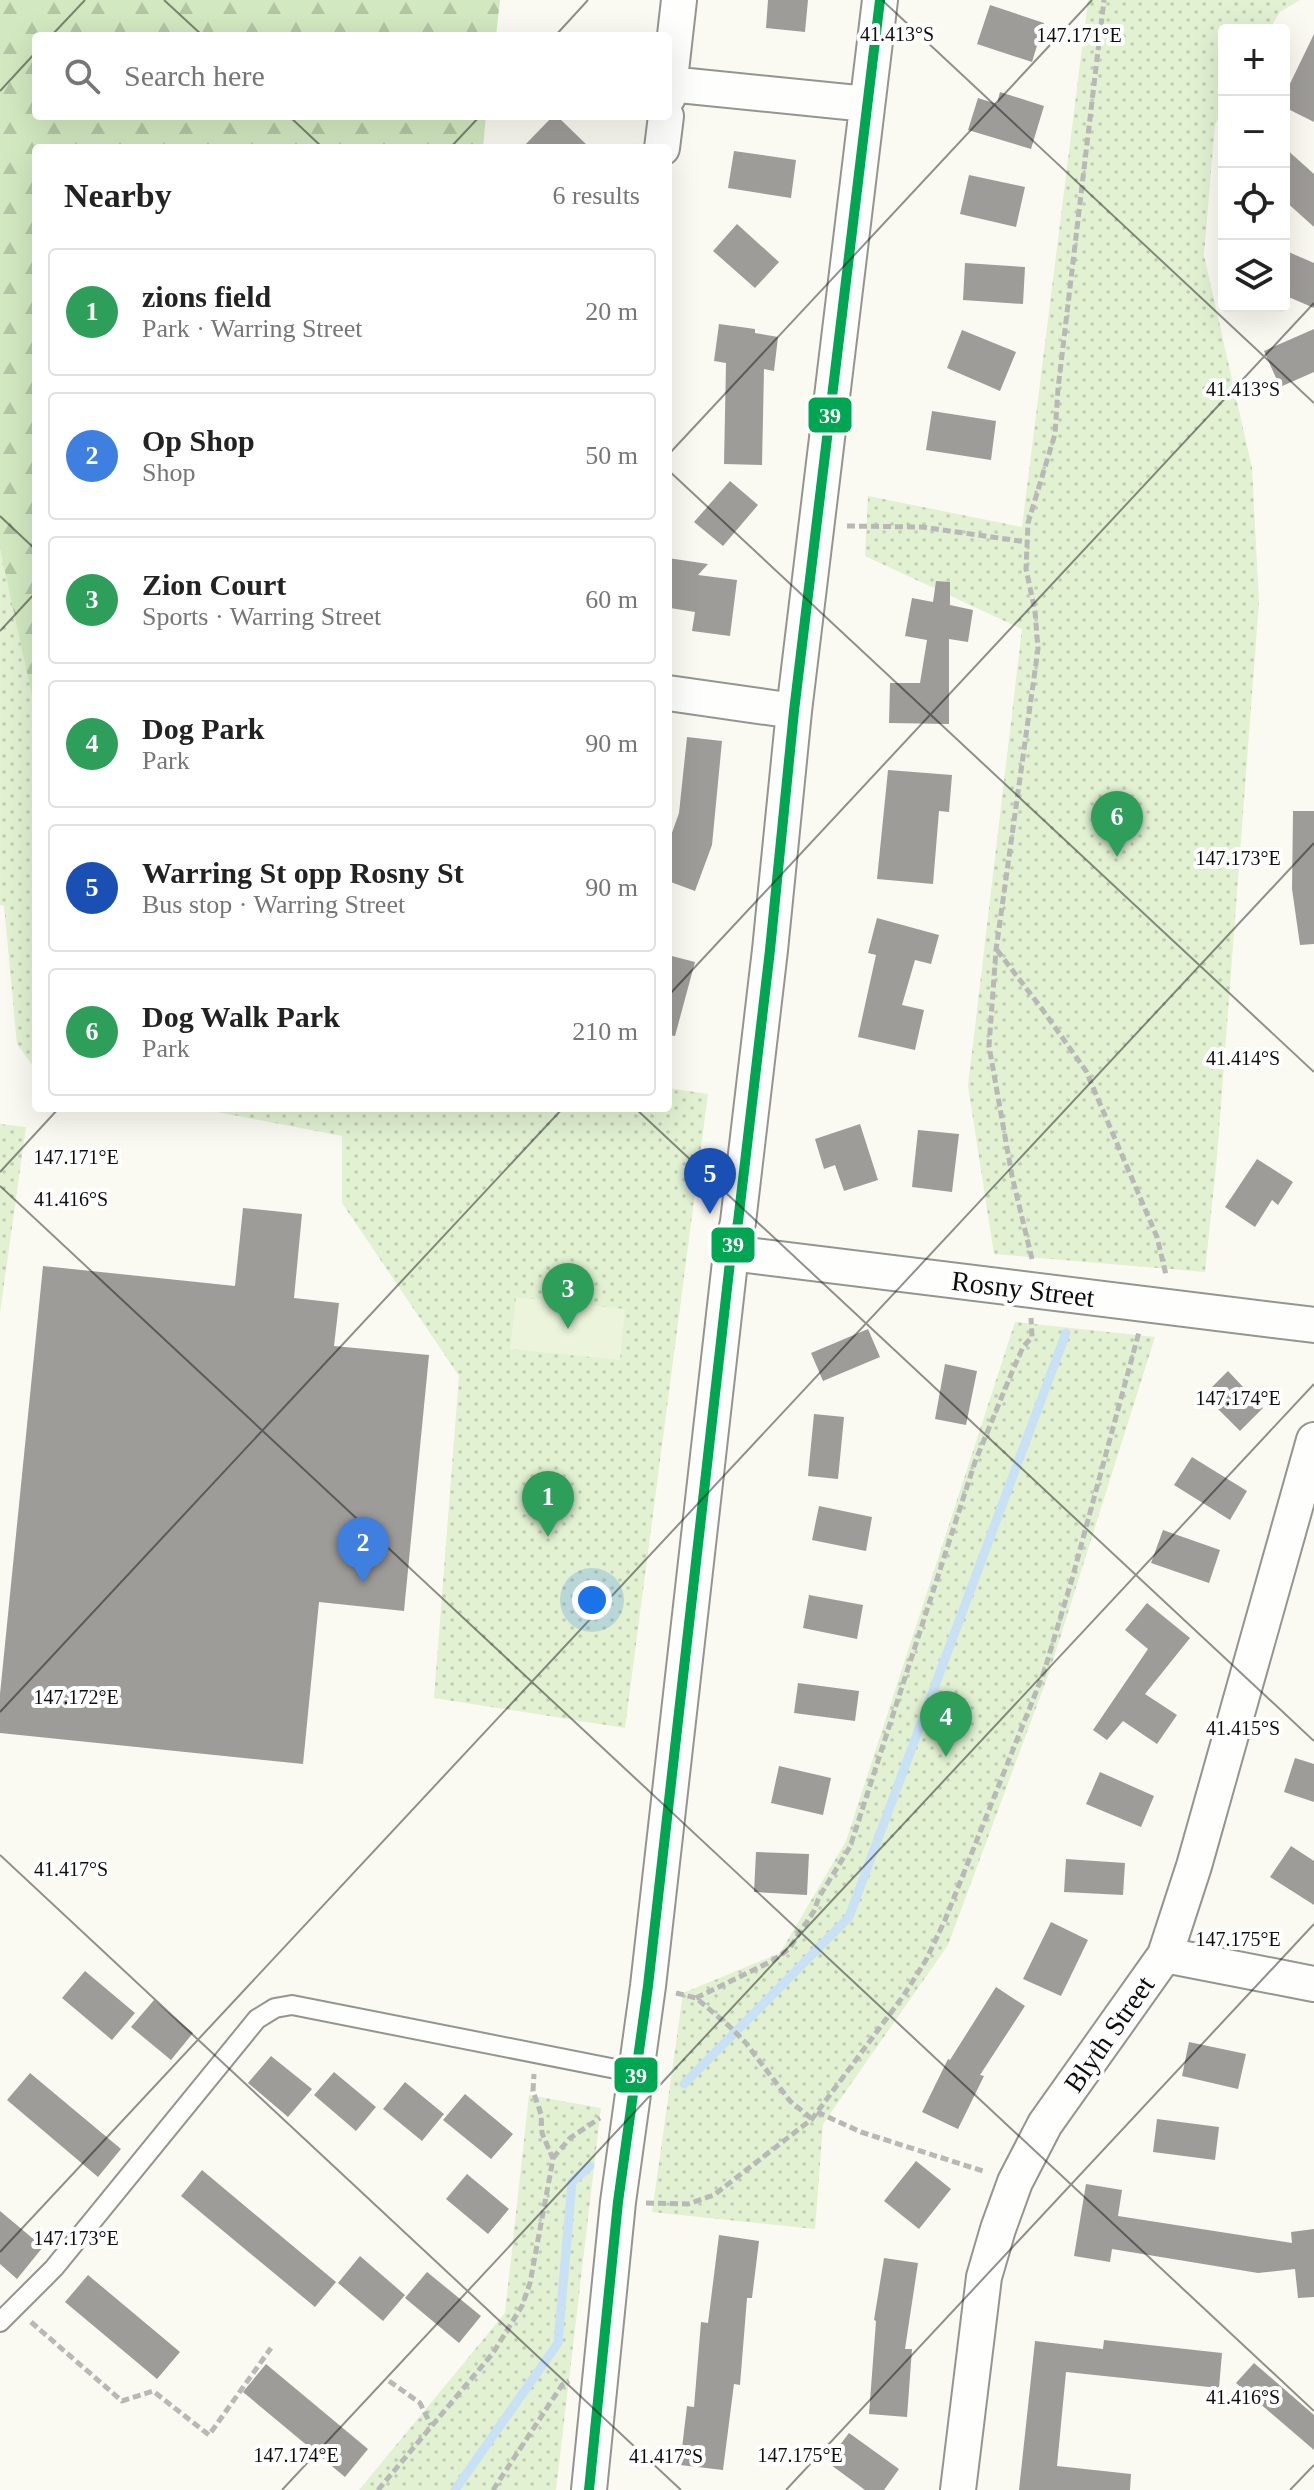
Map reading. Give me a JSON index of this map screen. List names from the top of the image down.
{
  "streets": {
    "street": ["Rosny Street", "Blyth Street"]
  },
  "lines": ["transit line 39"],
  "page": {
    "map_buttons": ["+", "−"],
    "search": "Search here",
    "heading": ["Nearby", "6 results"],
    "list": [
      {
        "mark": "1",
        "name": "zions field",
        "note": "Park · Warring Street",
        "value": "20 m"
      },
      {
        "mark": "2",
        "name": "Op Shop",
        "note": "Shop",
        "value": "50 m"
      },
      {
        "mark": "3",
        "name": "Zion Court",
        "note": "Sports · Warring Street",
        "value": "60 m"
      },
      {
        "mark": "4",
        "name": "Dog Park",
        "note": "Park",
        "value": "90 m"
      },
      {
        "mark": "5",
        "name": "Warring St opp Rosny St",
        "note": "Bus stop · Warring Street",
        "value": "90 m"
      },
      {
        "mark": "6",
        "name": "Dog Walk Park",
        "note": "Park",
        "value": "210 m"
      }
    ],
    "pins": [
      "6",
      "5",
      "3",
      "1",
      "2",
      "4"
    ]
  },
  "coordinates": [
    "41.413°S",
    "147.171°E",
    "147.173°E",
    "41.414°S",
    "41.416°S",
    "147.174°E",
    "147.172°E",
    "41.415°S",
    "41.417°S",
    "147.175°E"
  ]
}
